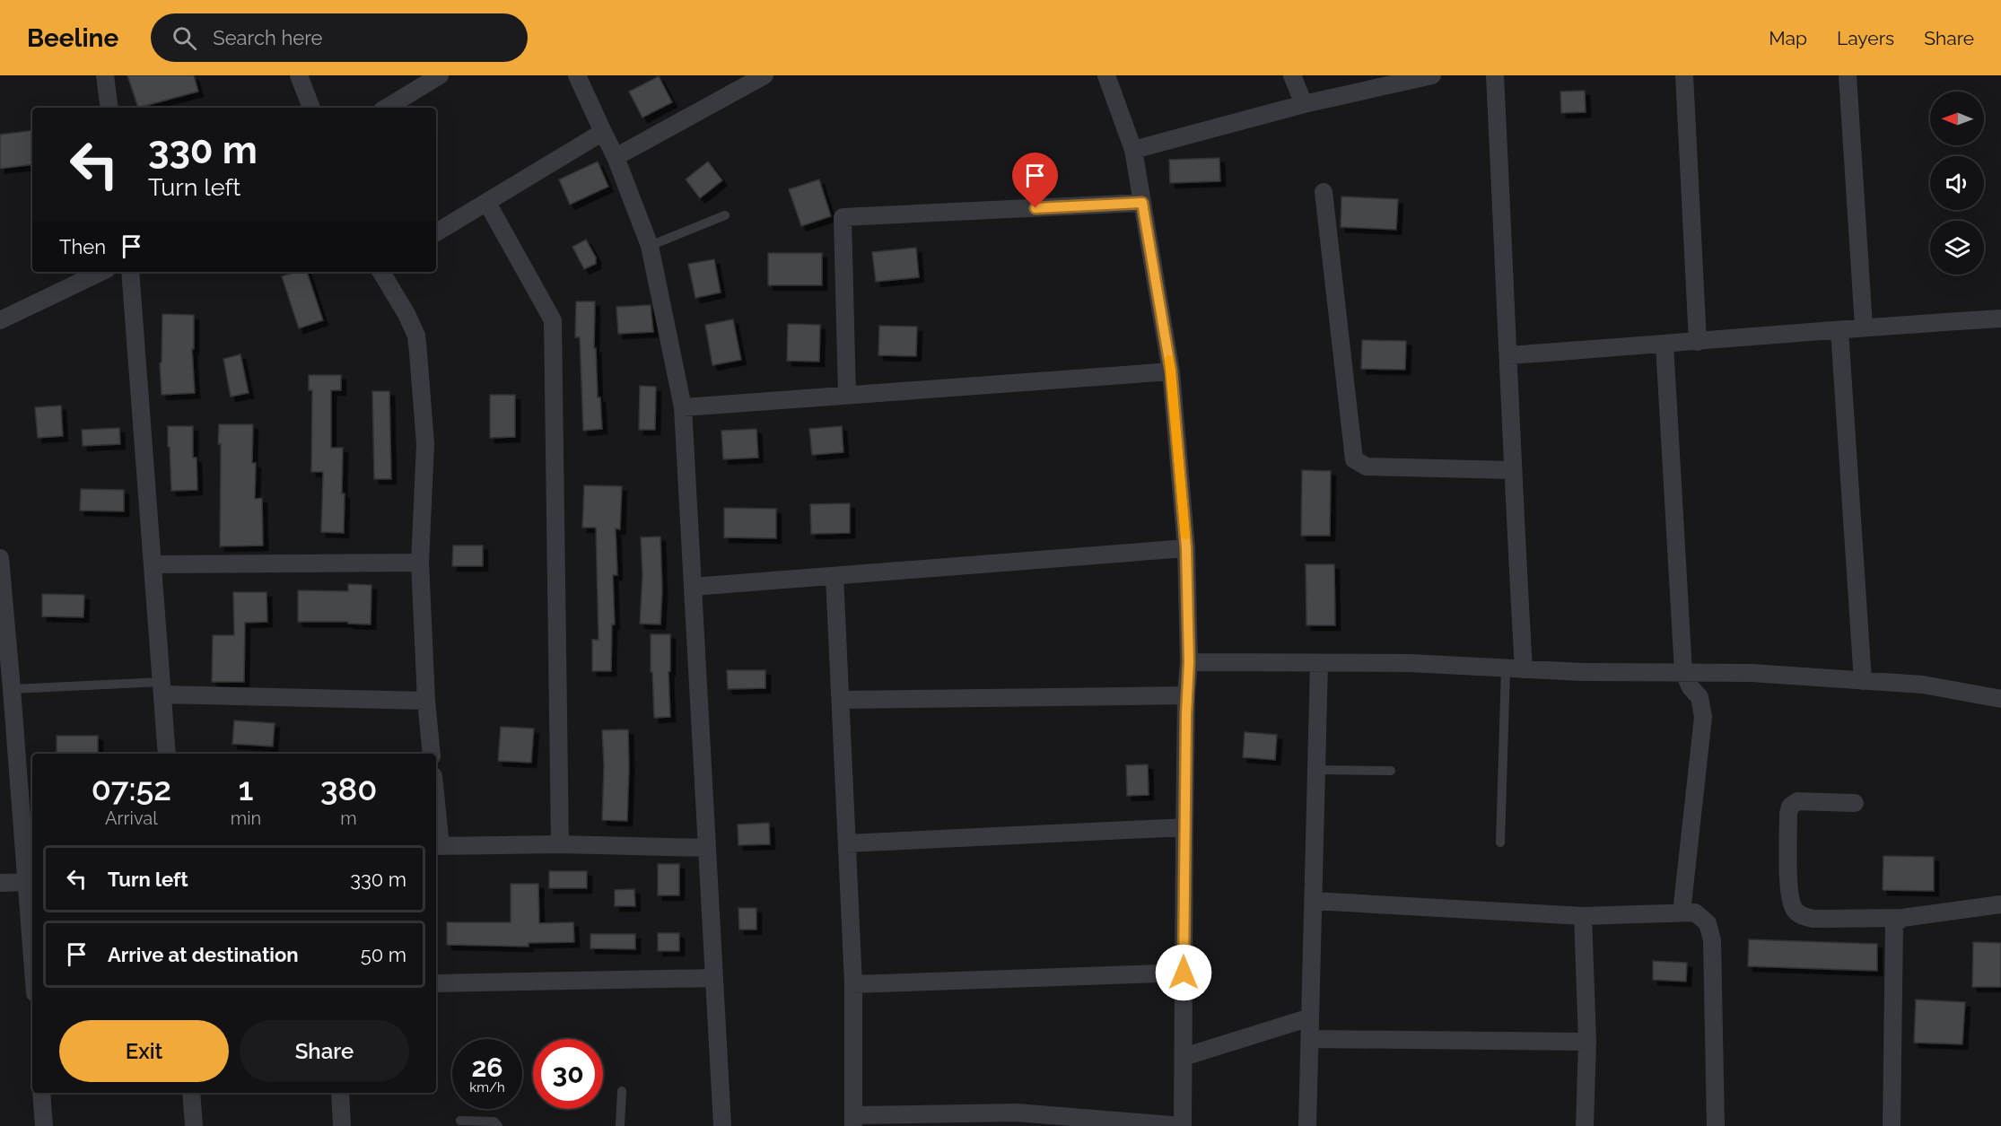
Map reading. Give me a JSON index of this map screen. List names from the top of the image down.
{
  "north": "left",
  "page": {
    "header": "Beeline",
    "search": "Search here",
    "nav": ["Map", "Layers", "Share"],
    "turn": ["330 m", "Turn left"],
    "then": "Then",
    "eta": [
      "07:52",
      "Arrival",
      "1",
      "min",
      "380",
      "m"
    ],
    "list": [
      {
        "name": "Turn left",
        "value": "330 m"
      },
      {
        "name": "Arrive at destination",
        "value": "50 m"
      }
    ],
    "buttons": ["Exit", "Share"],
    "speed": "26 km/h",
    "limit": "30"
  }
}
